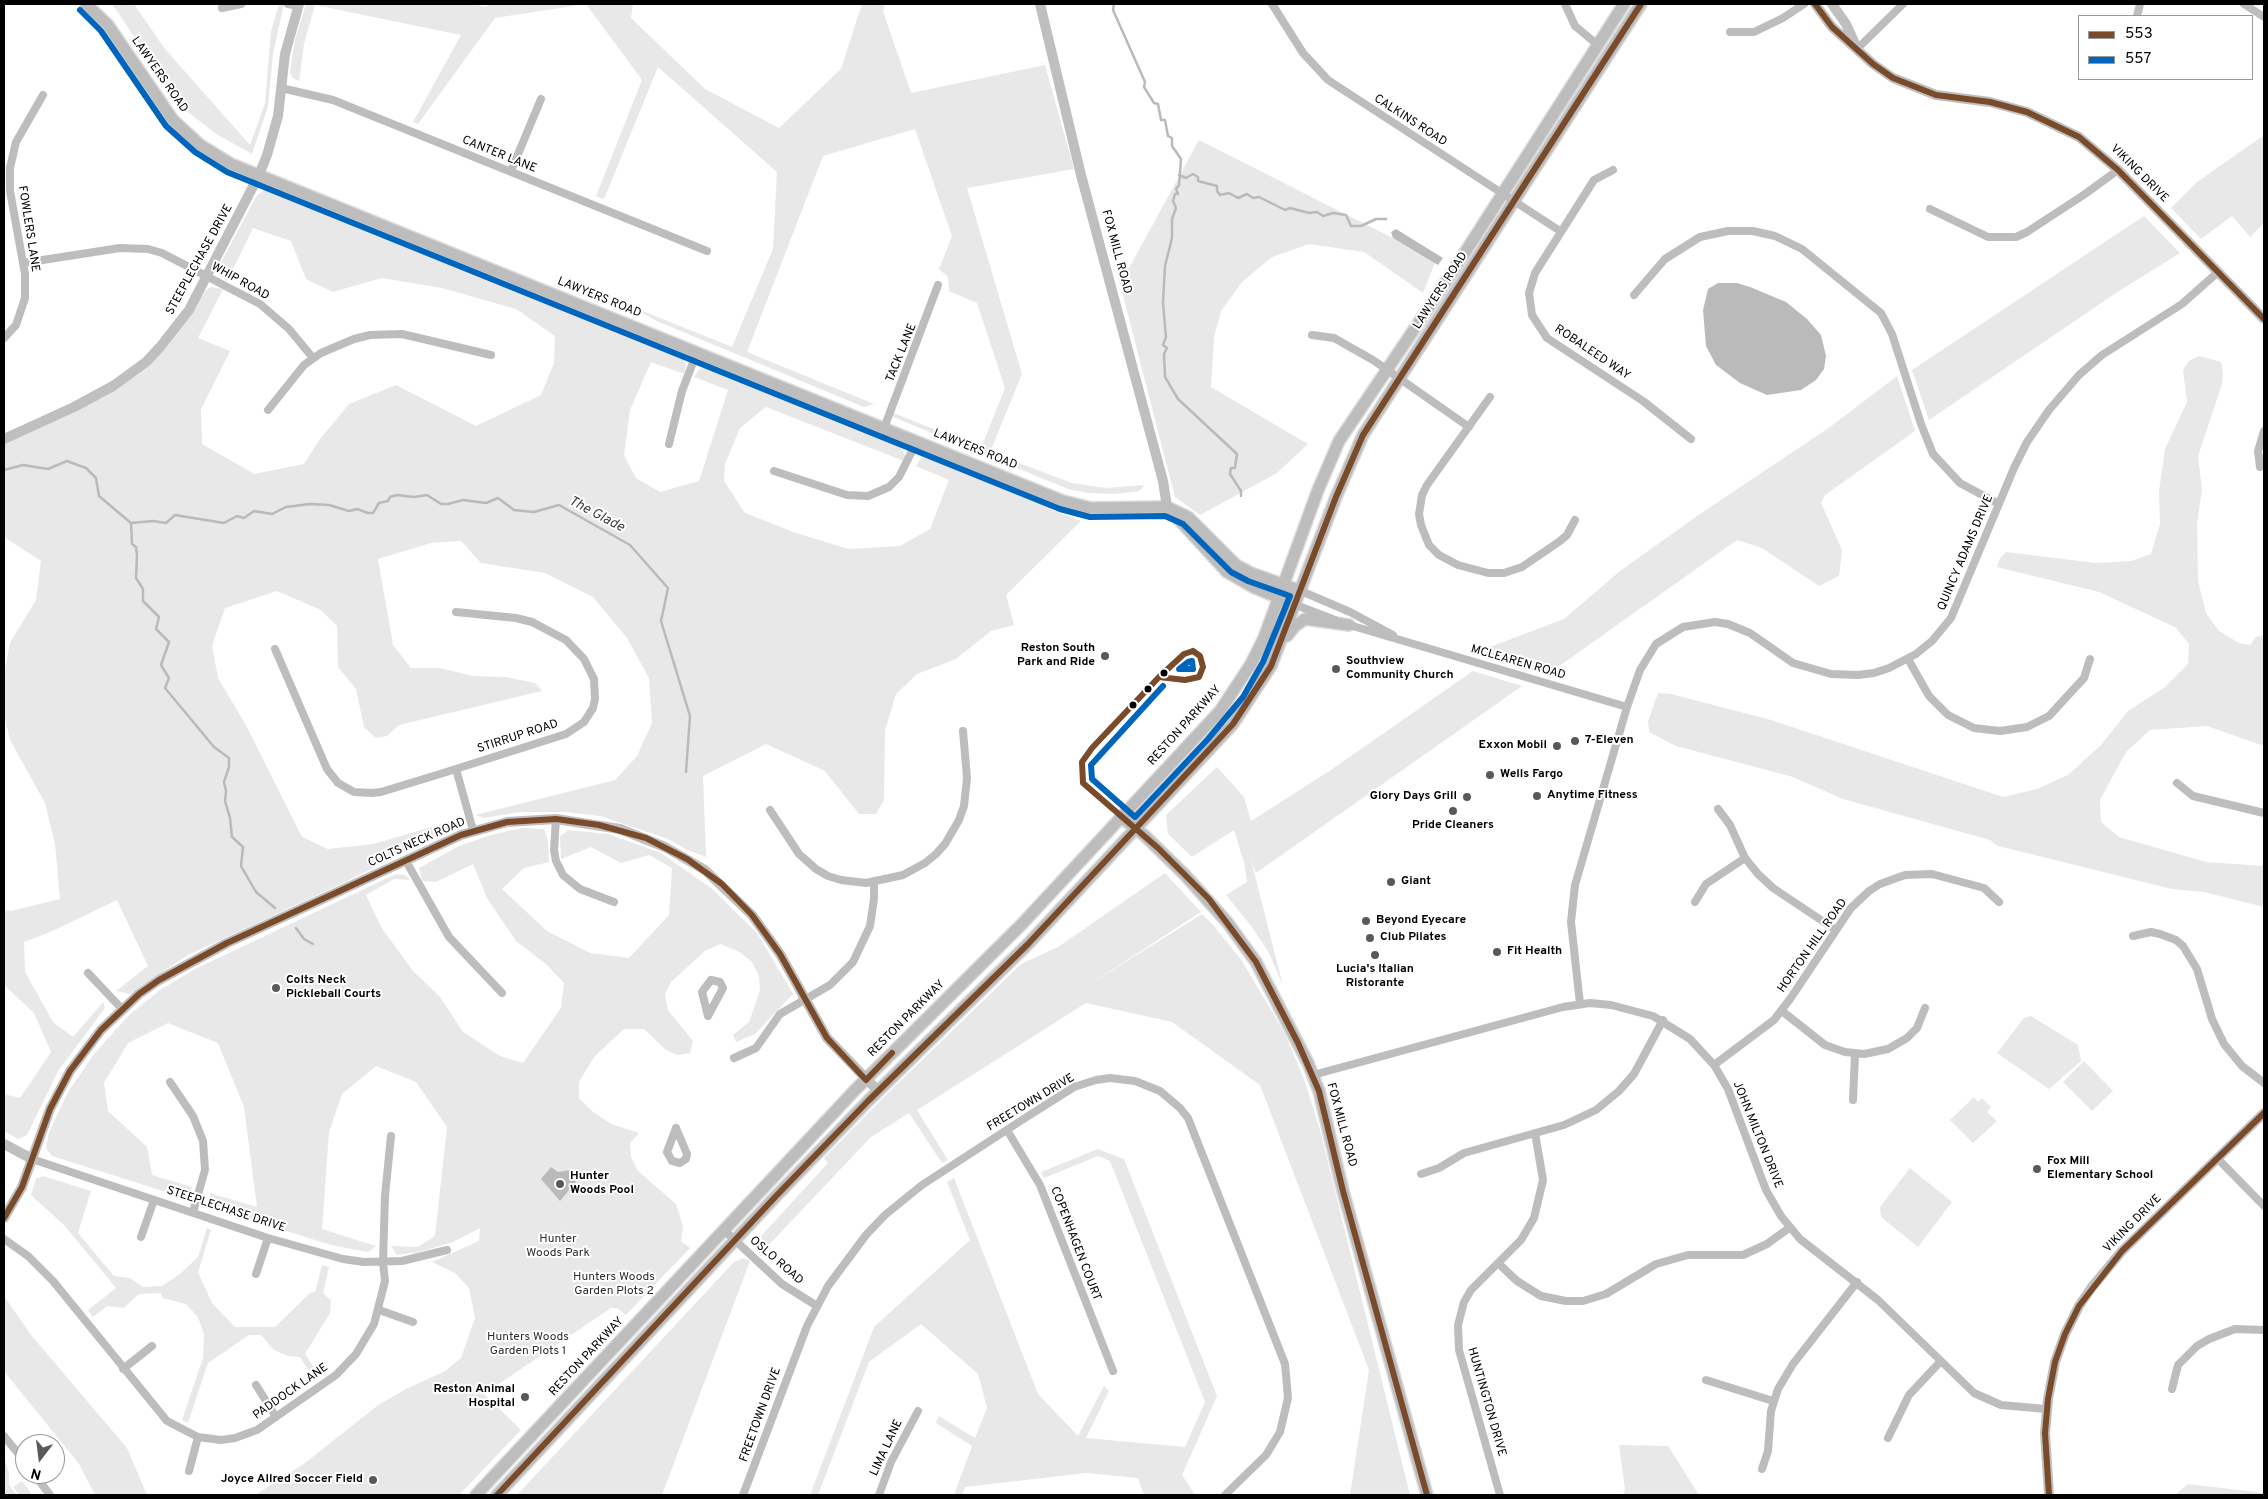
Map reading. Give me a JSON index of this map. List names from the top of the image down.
{
  "streets": {
    "main road": ["LAWYERS ROAD", "FOX MILL ROAD", "RESTON PARKWAY"],
    "street": [
      "CALKINS ROAD",
      "CANTER LANE",
      "VIKING DRIVE",
      "FOWLERS LANE",
      "STEEPLECHASE DRIVE",
      "WHIP ROAD",
      "TACK LANE",
      "ROBALEED WAY",
      "QUINCY ADAMS DRIVE",
      "MCLEAREN ROAD",
      "STIRRUP ROAD",
      "COLTS NECK ROAD",
      "HORTON HILL ROAD",
      "FREETOWN DRIVE",
      "JOHN MILTON DRIVE",
      "COPENHAGEN COURT",
      "OSLO ROAD",
      "PADDOCK LANE",
      "HUNTINGTON DRIVE",
      "LIMA LANE"
    ]
  },
  "crossings": [
    ["LAWYERS ROAD", "CALKINS ROAD"],
    ["LAWYERS ROAD", "FOX MILL ROAD"],
    ["LAWYERS ROAD", "STEEPLECHASE DRIVE"],
    ["LAWYERS ROAD", "TACK LANE"],
    ["LAWYERS ROAD", "MCLEAREN ROAD"],
    ["LAWYERS ROAD", "RESTON PARKWAY"],
    ["CALKINS ROAD", "ROBALEED WAY"],
    ["CANTER LANE", "STEEPLECHASE DRIVE"],
    ["VIKING DRIVE", "QUINCY ADAMS DRIVE"],
    ["VIKING DRIVE", "JOHN MILTON DRIVE"],
    ["FOWLERS LANE", "WHIP ROAD"],
    ["FOX MILL ROAD", "RESTON PARKWAY"],
    ["FOX MILL ROAD", "JOHN MILTON DRIVE"],
    ["STEEPLECHASE DRIVE", "WHIP ROAD"],
    ["STEEPLECHASE DRIVE", "COLTS NECK ROAD"],
    ["STEEPLECHASE DRIVE", "PADDOCK LANE"],
    ["QUINCY ADAMS DRIVE", "MCLEAREN ROAD"],
    ["QUINCY ADAMS DRIVE", "JOHN MILTON DRIVE"],
    ["RESTON PARKWAY", "COLTS NECK ROAD"],
    ["RESTON PARKWAY", "OSLO ROAD"],
    ["HORTON HILL ROAD", "JOHN MILTON DRIVE"],
    ["FREETOWN DRIVE", "COPENHAGEN COURT"],
    ["FREETOWN DRIVE", "OSLO ROAD"]
  ],
  "water": ["The Glade"],
  "parks": ["Hunter Woods Park", "Hunters Woods Garden Plots 2", "Hunters Woods Garden Plots 1"],
  "places": [
    "Reston South Park and Ride",
    "Southview Community Church",
    "7-Eleven",
    "Exxon Mobil",
    "Wells Fargo",
    "Anytime Fitness",
    "Glory Days Grill",
    "Pride Cleaners",
    "Giant",
    "Beyond Eyecare",
    "Club Pilates",
    "Fit Health",
    "Lucia's Italian Ristorante",
    "Colts Neck Pickleball Courts",
    "Fox Mill Elementary School",
    "Hunter Woods Pool",
    "Reston Animal Hospital",
    "Joyce Allred Soccer Field"
  ],
  "lines": ["transit line 553", "transit line 557"],
  "legend": ["553", "557"],
  "north": "bottom"
}
